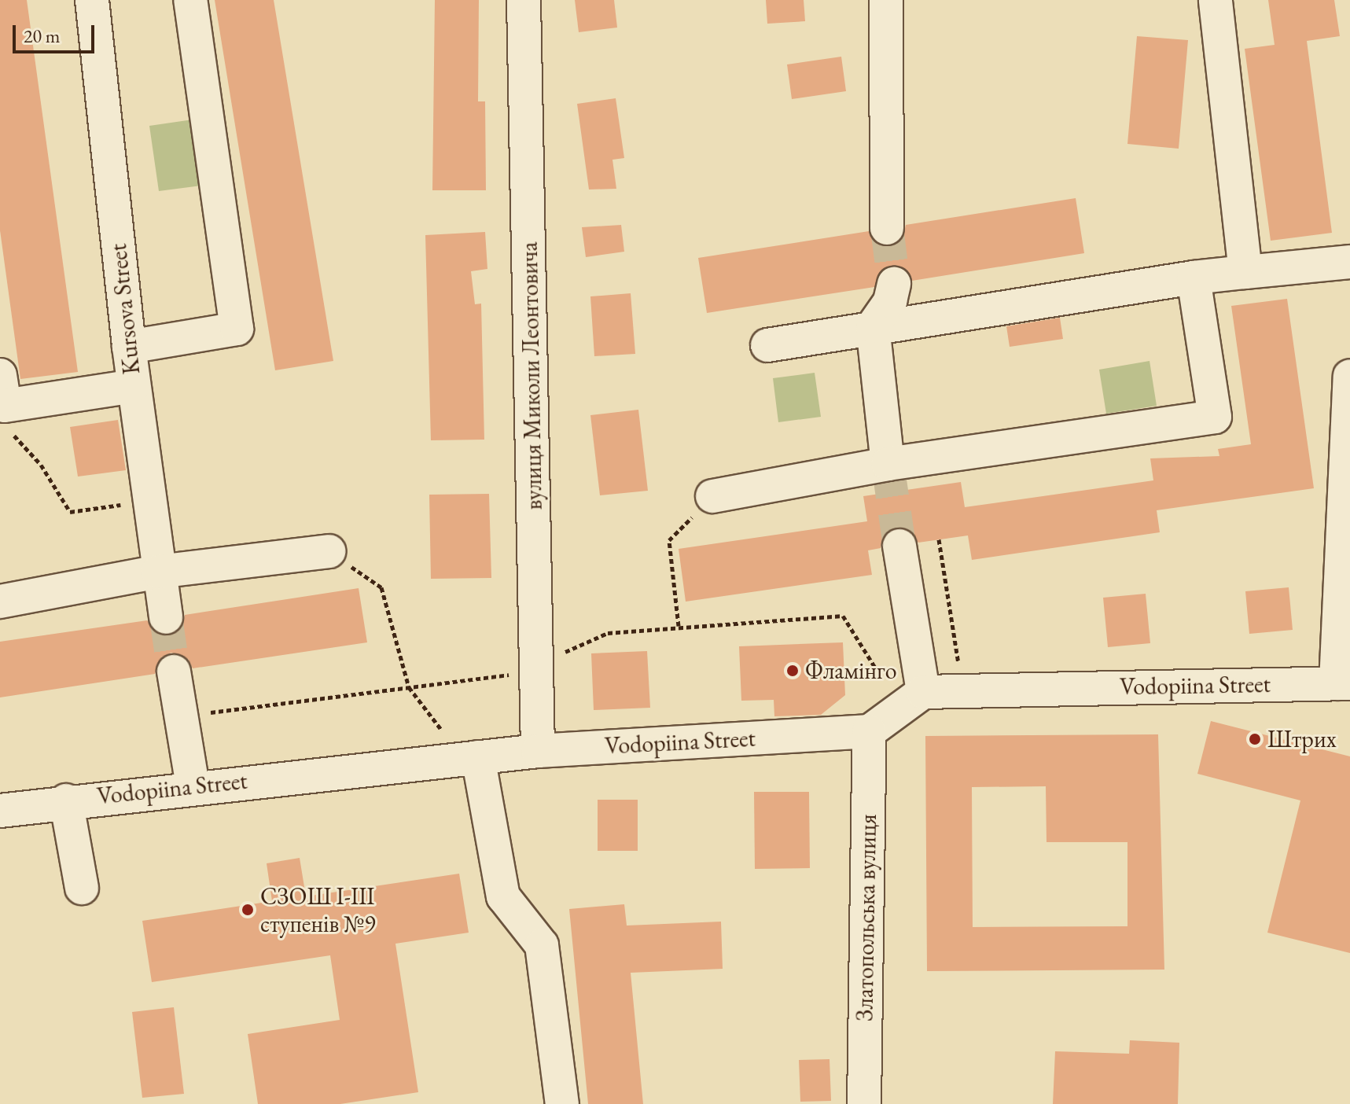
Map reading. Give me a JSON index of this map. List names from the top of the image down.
{
  "streets": {
    "street": [
      "Kursova Street",
      "вулиця Миколи Леонтовича",
      "Vodopiina Street",
      "Златопольська вулиця"
    ]
  },
  "crossings": [
    ["вулиця Миколи Леонтовича", "Vodopiina Street"],
    ["Vodopiina Street", "Златопольська вулиця"]
  ],
  "places": ["Фламінго", "Штрих", "СЗОШ І-ІІІ ступенів №9"],
  "scale_bar": "20 m"
}
